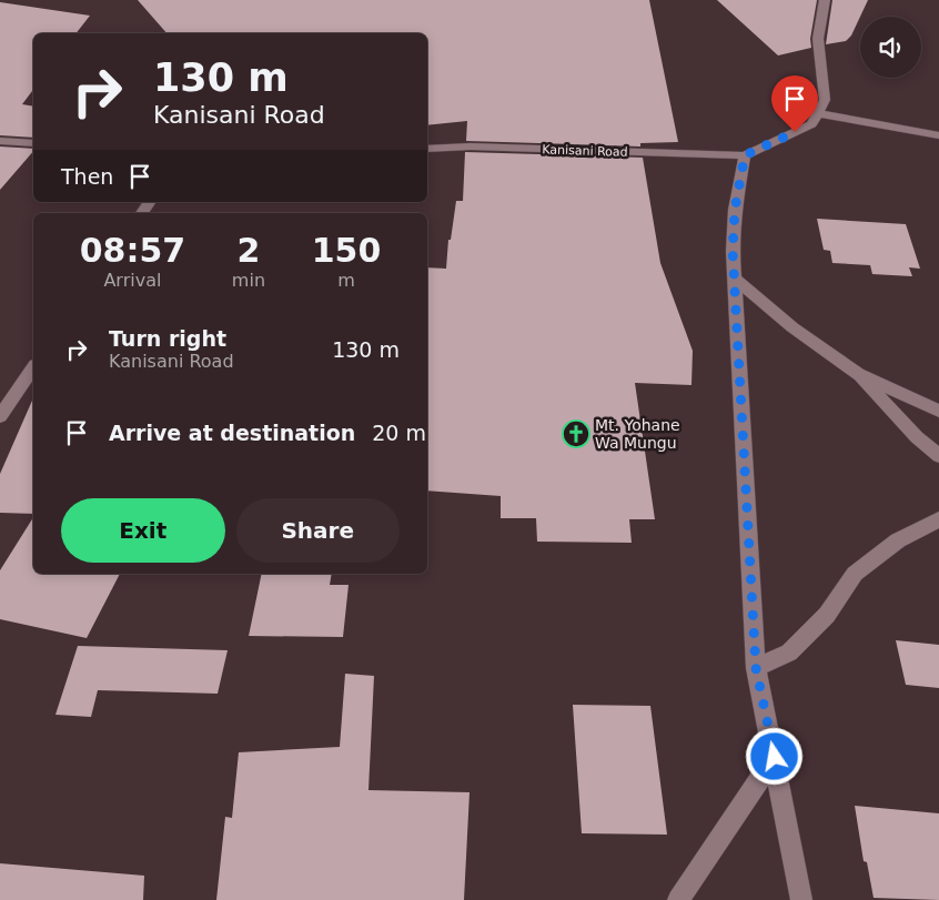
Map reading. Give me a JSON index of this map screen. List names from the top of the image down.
{
  "streets": {
    "street": ["Kanisani Road"]
  },
  "places": {
    "church": ["Mt. Yohane Wa Mungu"]
  },
  "page": {
    "turn": ["130 m", "Kanisani Road"],
    "then": "Then",
    "eta": [
      "08:57",
      "Arrival",
      "2",
      "min",
      "150",
      "m"
    ],
    "list": [
      {
        "name": "Turn right",
        "note": "Kanisani Road",
        "value": "130 m"
      },
      {
        "name": "Arrive at destination",
        "value": "20 m"
      }
    ],
    "buttons": ["Exit", "Share"]
  }
}
